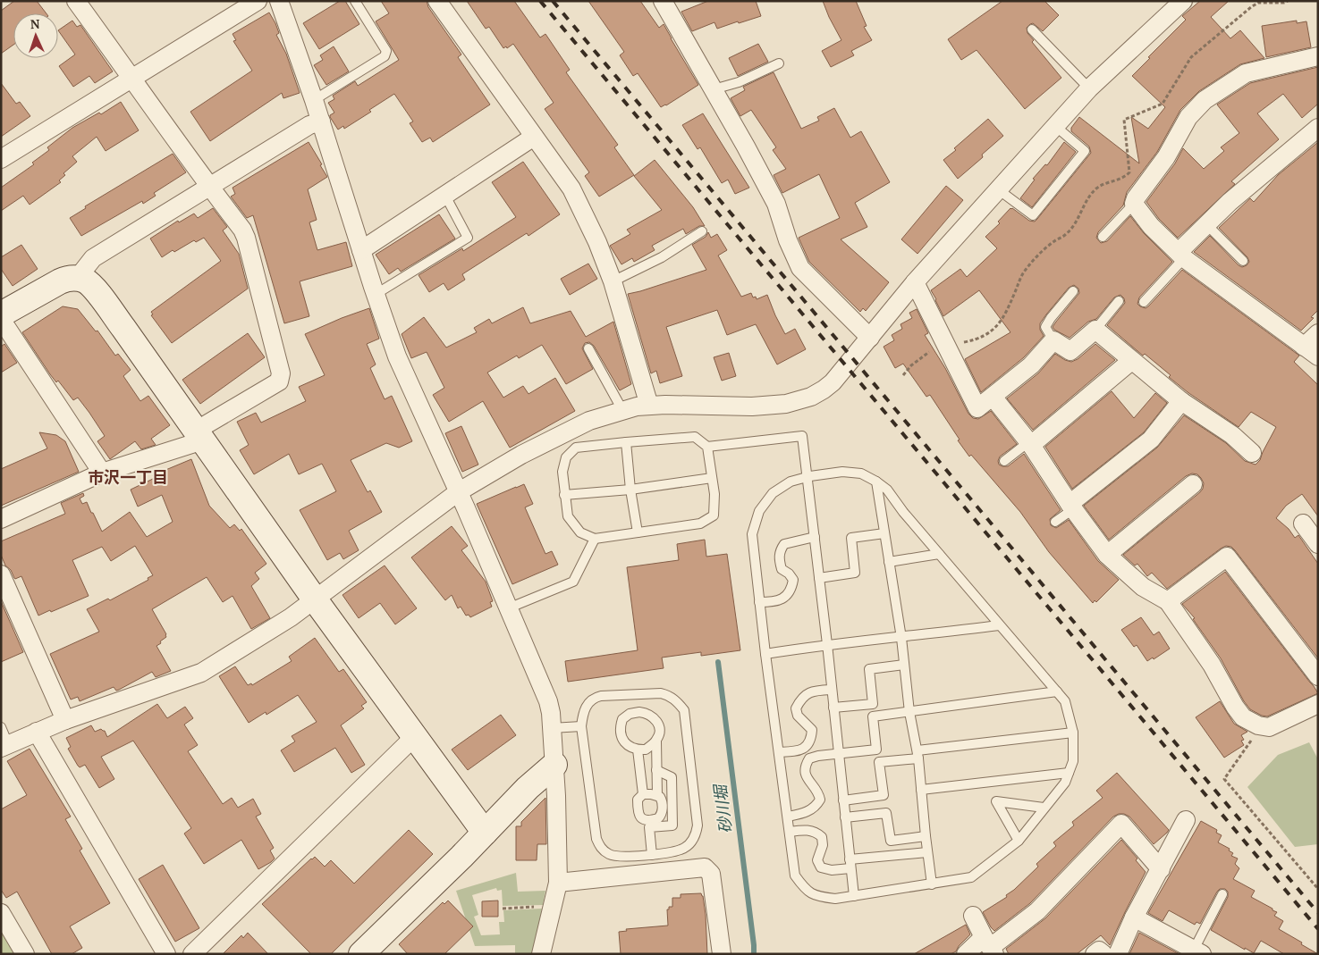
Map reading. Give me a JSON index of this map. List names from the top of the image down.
{
  "districts": ["市沢一丁目"],
  "water": ["砂川堀"],
  "north": "top"
}
